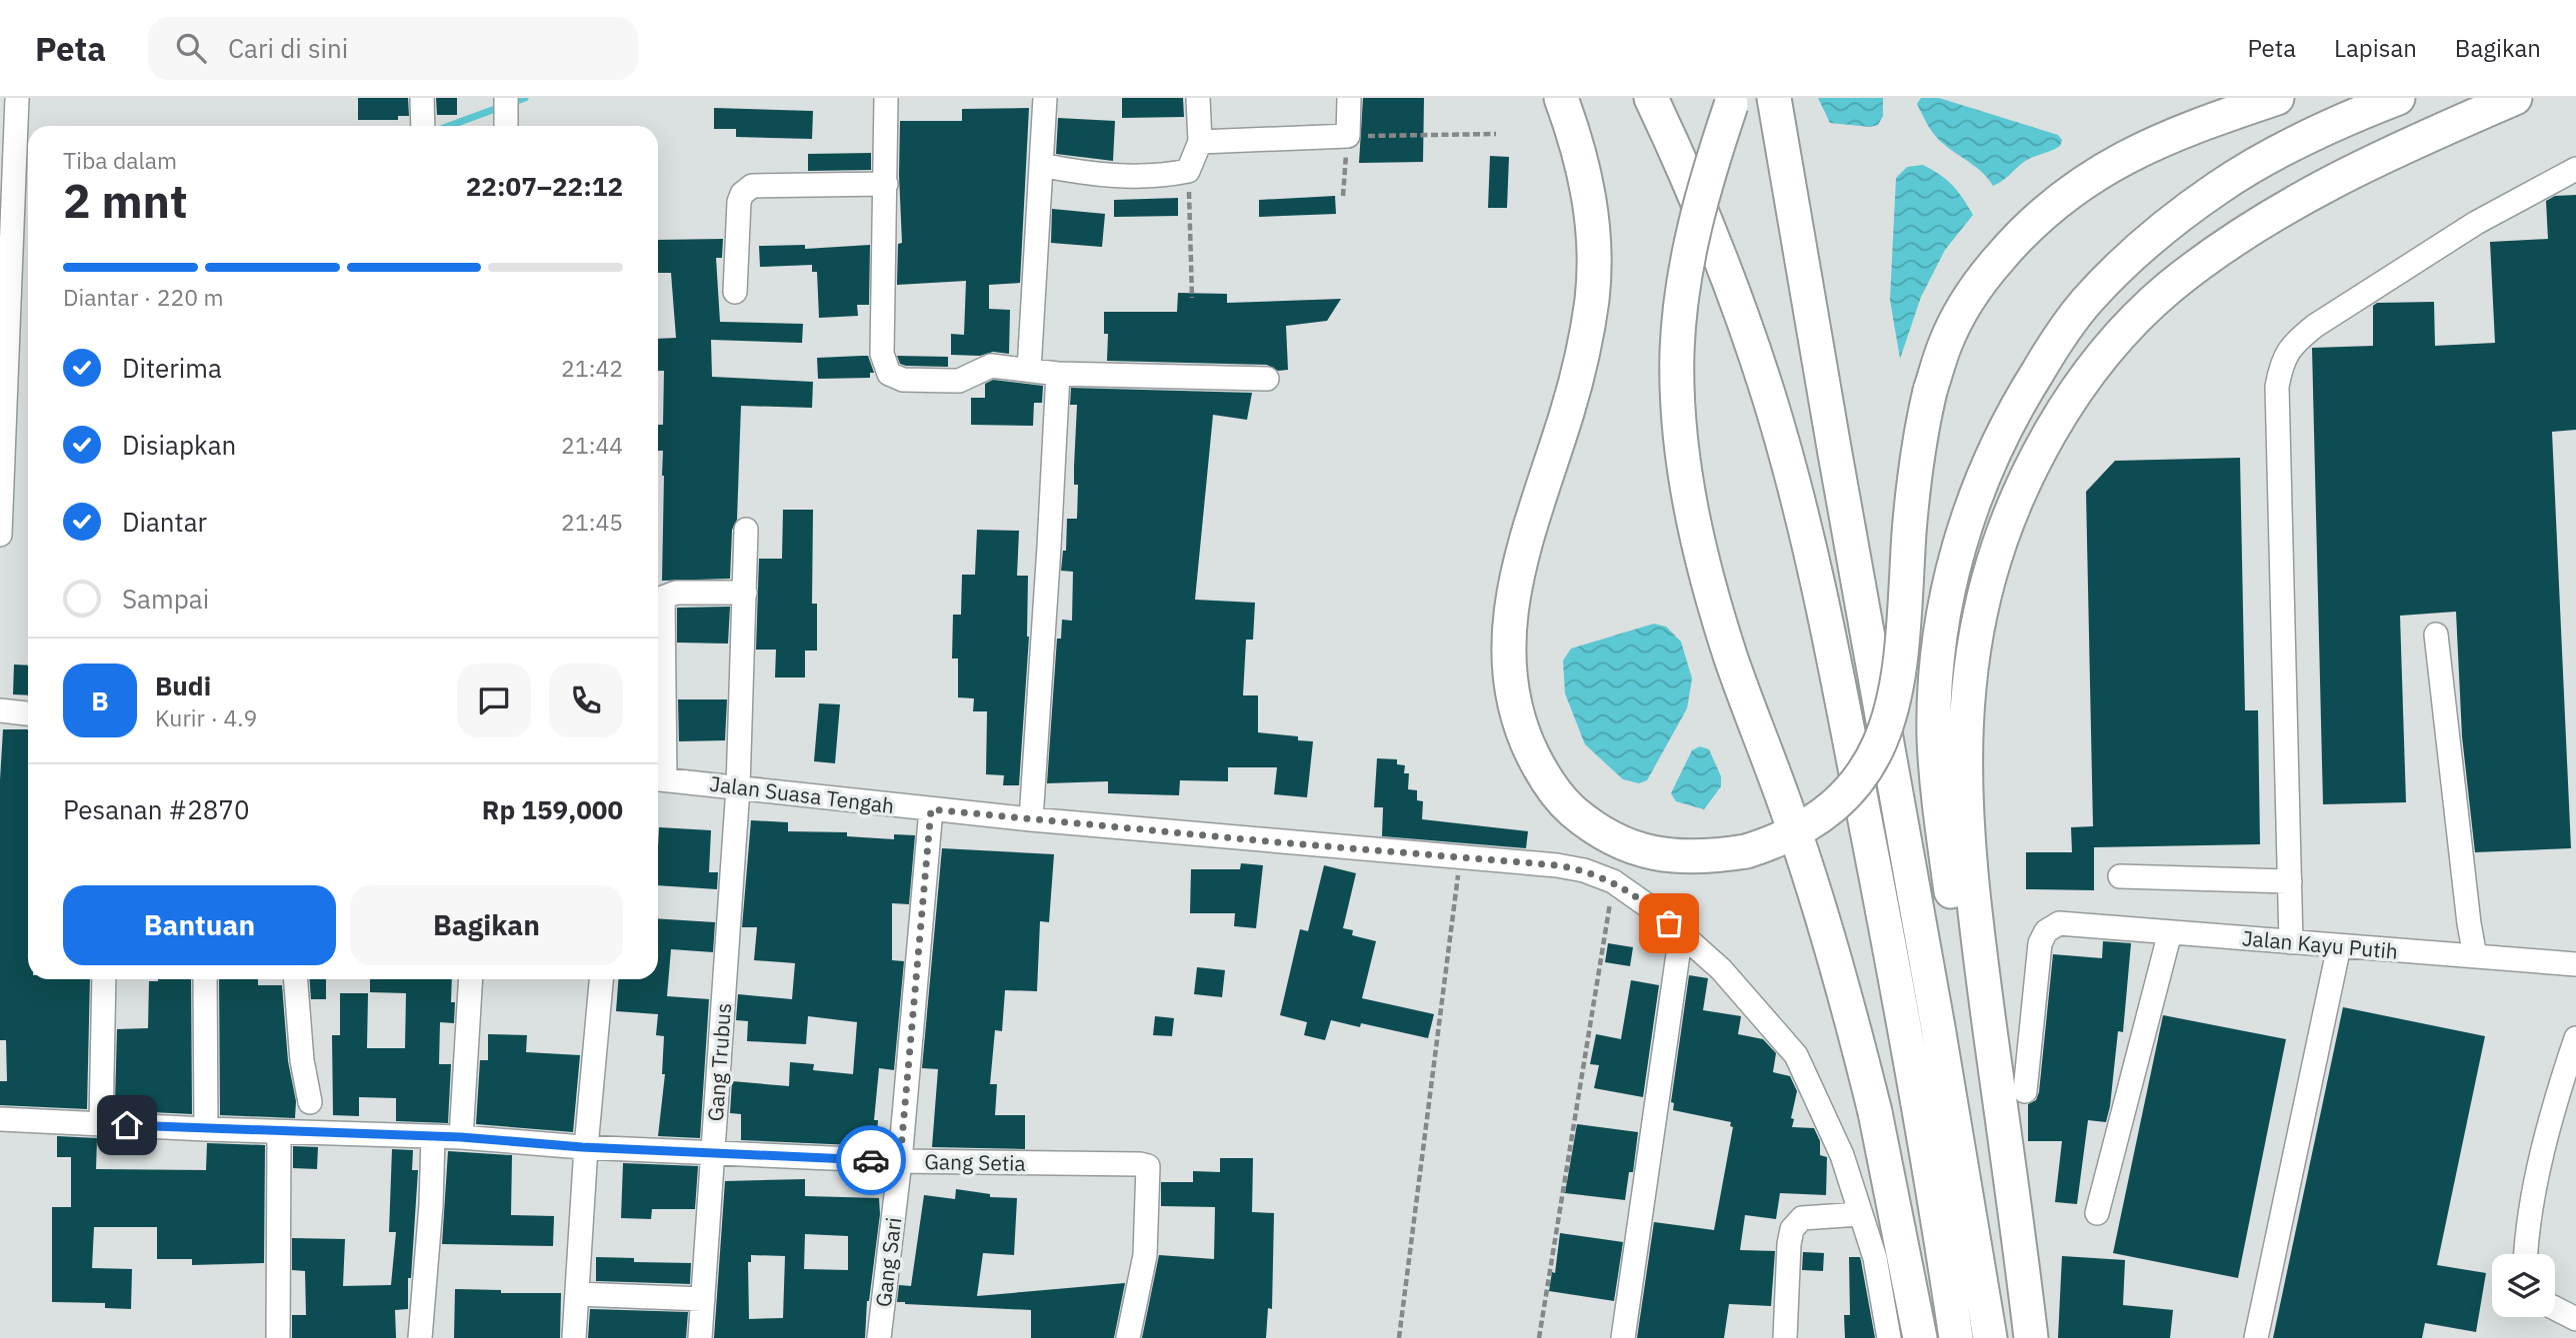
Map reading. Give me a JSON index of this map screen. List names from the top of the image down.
{
  "streets": {
    "street": [
      "Jalan Suasa Tengah",
      "Jalan Kayu Putih",
      "Gang Trubus",
      "Gang Setia",
      "Gang Sari"
    ]
  },
  "crossings": [
    ["Jalan Suasa Tengah", "Gang Trubus"],
    ["Jalan Suasa Tengah", "Gang Sari"],
    ["Gang Trubus", "Gang Setia"],
    ["Gang Setia", "Gang Sari"]
  ],
  "page": {
    "header": "Peta",
    "search": "Cari di sini",
    "nav": ["Peta", "Lapisan", "Bagikan"],
    "heading": ["2 mnt", "Tiba dalam", "22:07–22:12"],
    "panel": [
      "Budi",
      "Kurir · 4.9",
      "Pesanan #2870",
      "Rp 159,000"
    ],
    "bar": "Diantar · 220 m",
    "list": [
      ["Diterima", "21:42"],
      ["Disiapkan", "21:44"],
      ["Diantar", "21:45"],
      "Sampai"
    ],
    "round": "B",
    "buttons": ["Bantuan", "Bagikan"]
  }
}
